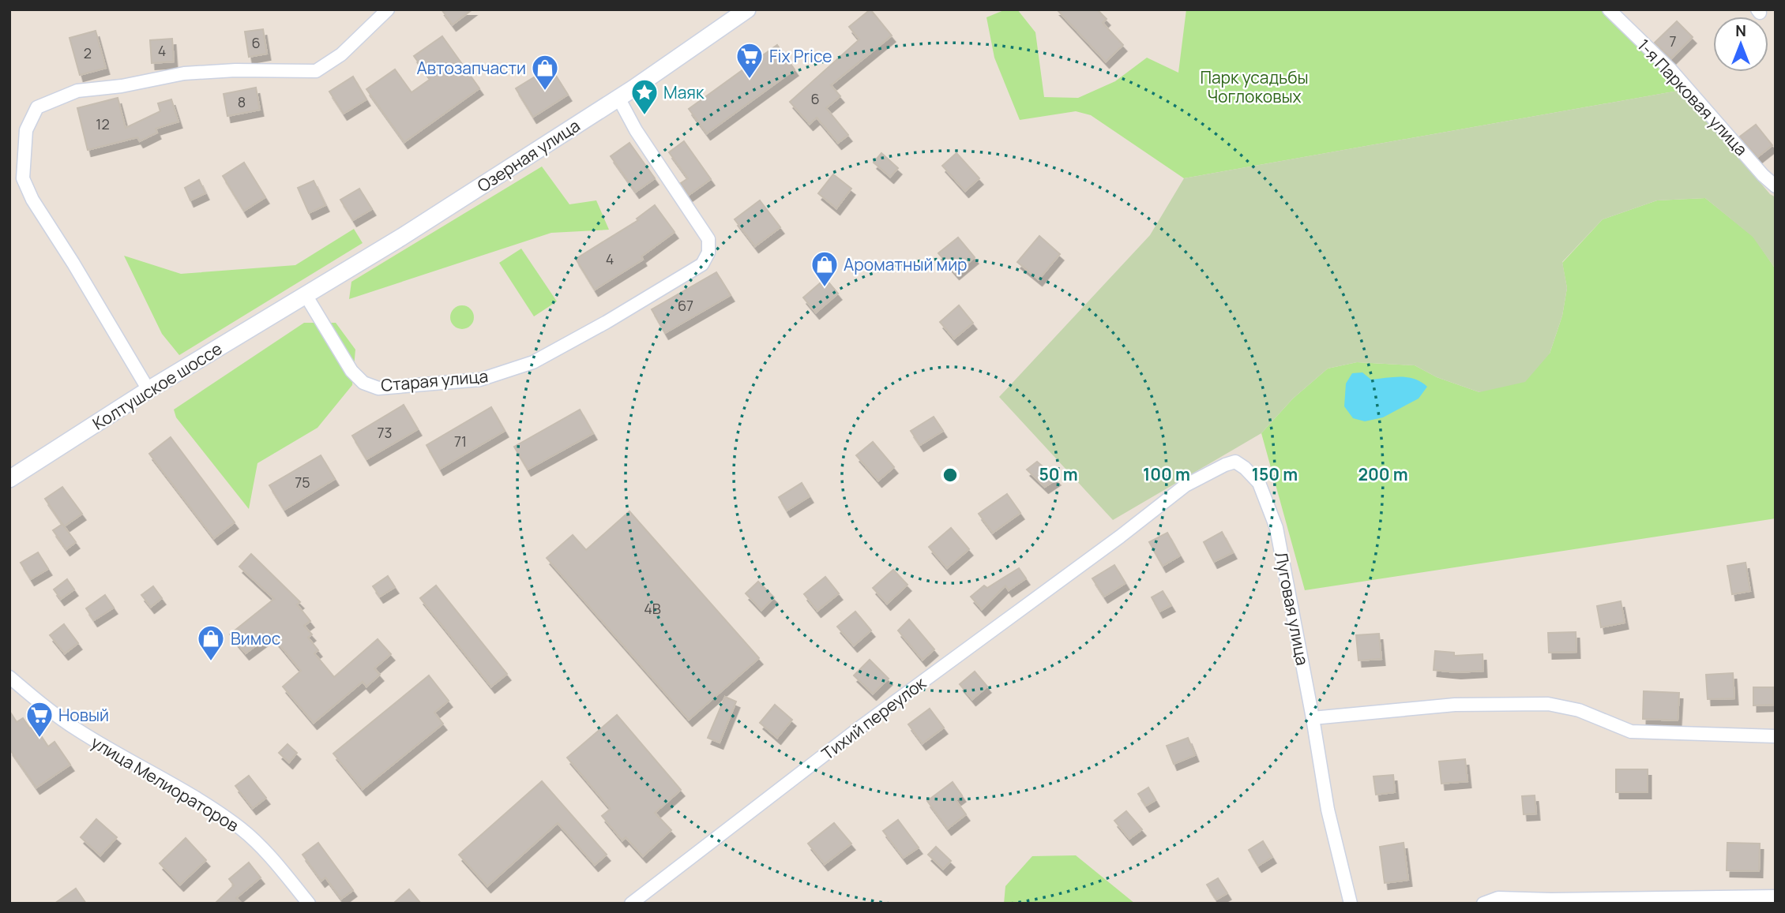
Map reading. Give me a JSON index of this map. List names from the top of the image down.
{
  "streets": {
    "main road": ["Озерная улица", "Колтушское шоссе"],
    "street": [
      "1-я Парковая улица",
      "Старая улица",
      "Луговая улица",
      "Тихий переулок",
      "улица Мелиораторов"
    ]
  },
  "crossings": [
    ["Озерная улица", "Старая улица"],
    ["Озерная улица", "Колтушское шоссе"],
    ["Старая улица", "Колтушское шоссе"],
    ["Луговая улица", "Тихий переулок"]
  ],
  "parks": ["Парк усадьбы Чоглоковых"],
  "places": {
    "supermarket": ["Fix Price", "Новый"],
    "shop": ["Автозапчасти", "Ароматный мир", "Вимос"],
    "place": ["Маяк"]
  },
  "house_numbers": [
    "7",
    "6",
    "4",
    "2",
    "6",
    "8",
    "12",
    "4",
    "67",
    "73",
    "71",
    "75",
    "4В"
  ],
  "north": "top",
  "rings": [
    "50 m",
    "100 m",
    "150 m",
    "200 m"
  ]
}
